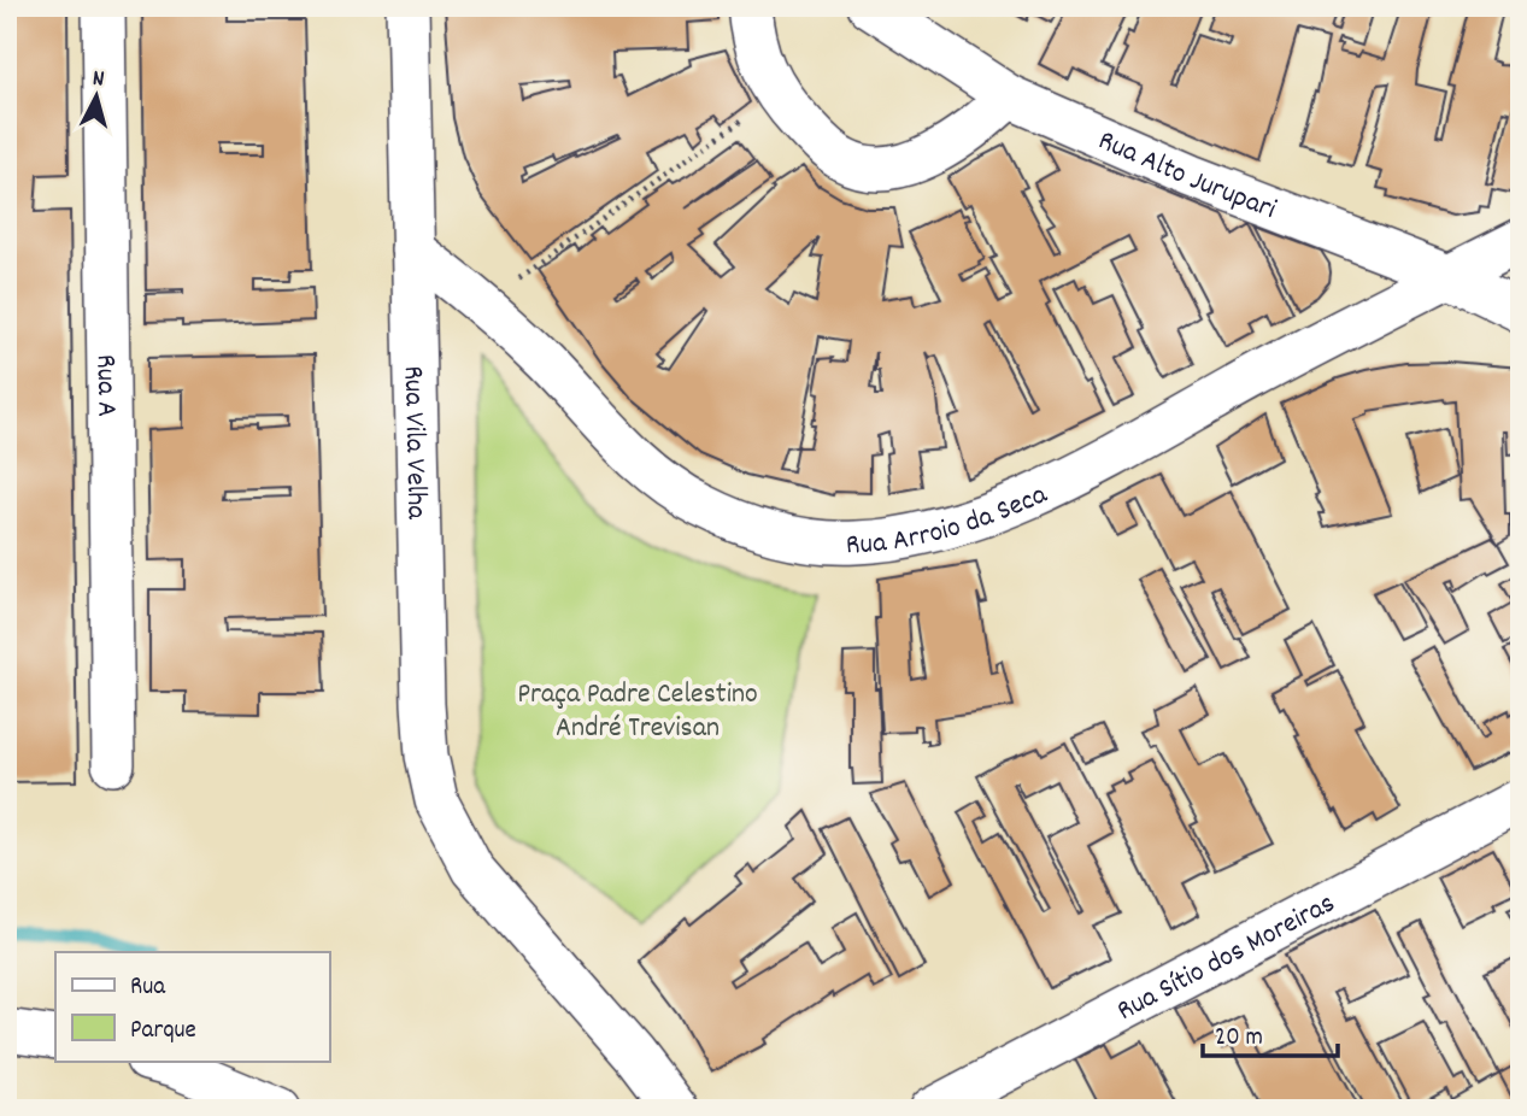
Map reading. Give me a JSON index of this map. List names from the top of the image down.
{
  "streets": {
    "street": [
      "Rua Alto Jurupari",
      "Rua A",
      "Rua Vila Velha",
      "Rua Arroio da Seca",
      "Rua Sítio dos Moreiras"
    ]
  },
  "crossings": [
    ["Rua Alto Jurupari", "Rua Arroio da Seca"],
    ["Rua Vila Velha", "Rua Arroio da Seca"]
  ],
  "parks": ["Praça Padre Celestino André Trevisan"],
  "legend": ["Rua", "Parque"],
  "scale_bar": "20 m",
  "north": "top"
}
